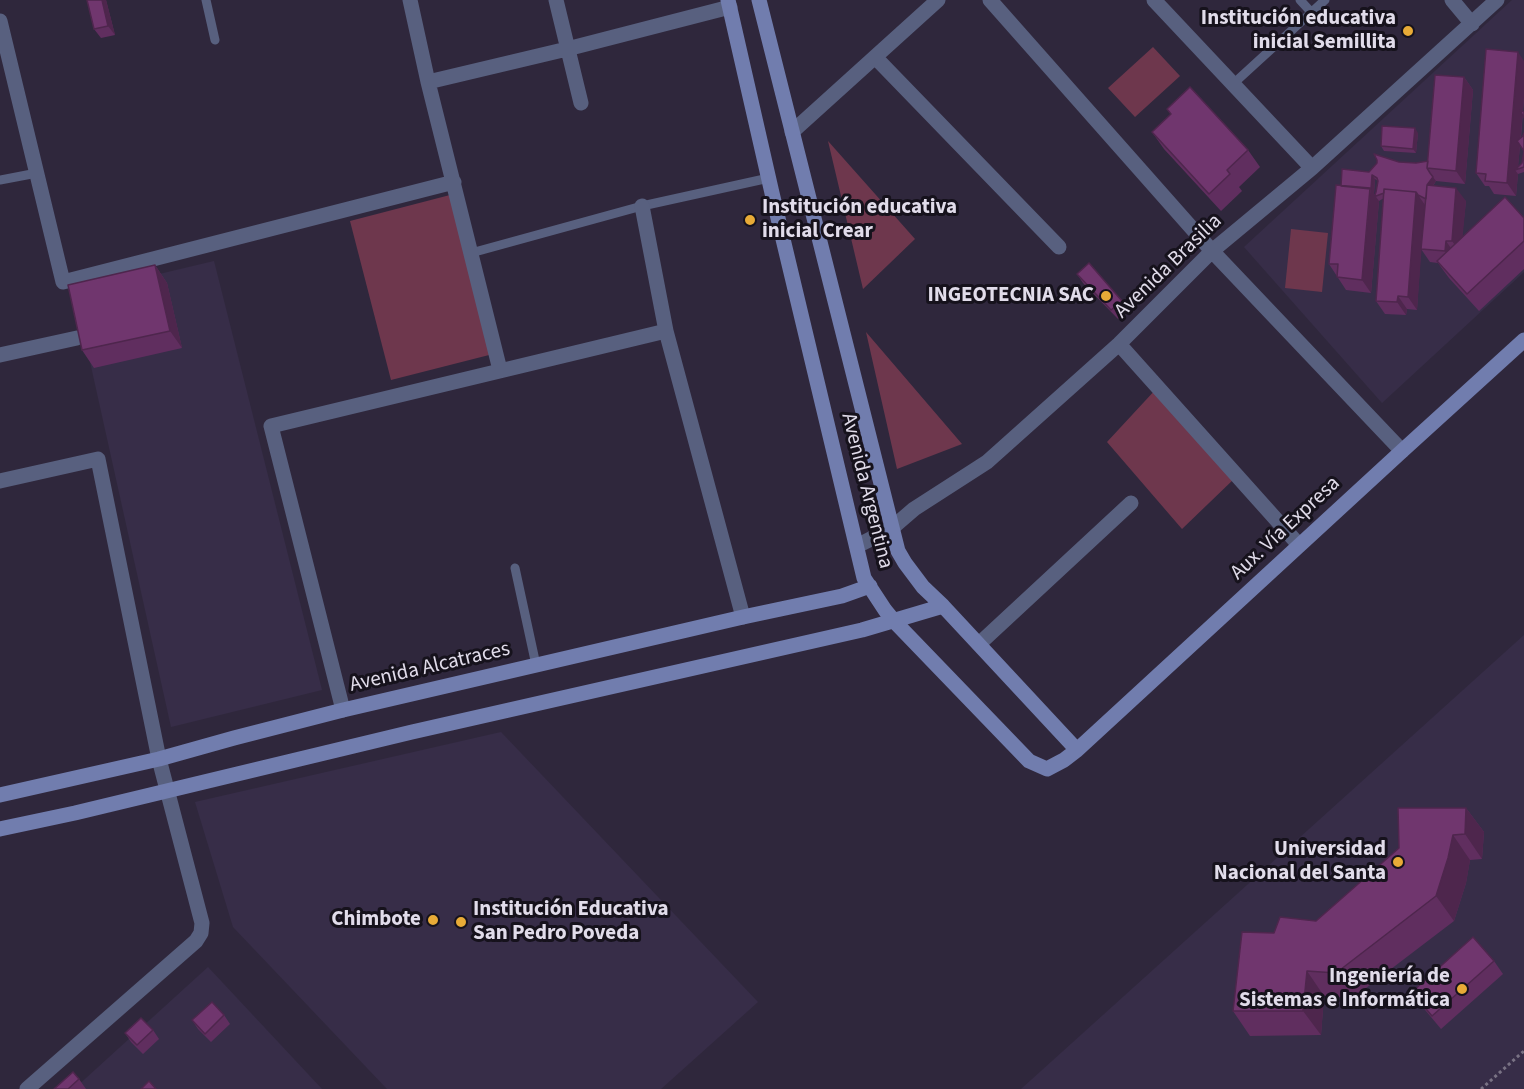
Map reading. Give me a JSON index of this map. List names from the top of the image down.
{
  "streets": {
    "main road": ["Avenida Argentina", "Aux. Vía Expresa", "Avenida Alcatraces"],
    "street": ["Avenida Brasilia"]
  },
  "crossings": [
    ["Avenida Brasilia", "Avenida Argentina"],
    ["Avenida Argentina", "Aux. Vía Expresa"],
    ["Avenida Argentina", "Avenida Alcatraces"]
  ],
  "places": [
    "Institución educativa inicial Semillita",
    "Institución educativa inicial Crear",
    "INGEOTECNIA SAC",
    "Universidad Nacional del Santa",
    "Chimbote",
    "Institución Educativa San Pedro Poveda",
    "Ingeniería de Sistemas e Informática"
  ]
}
